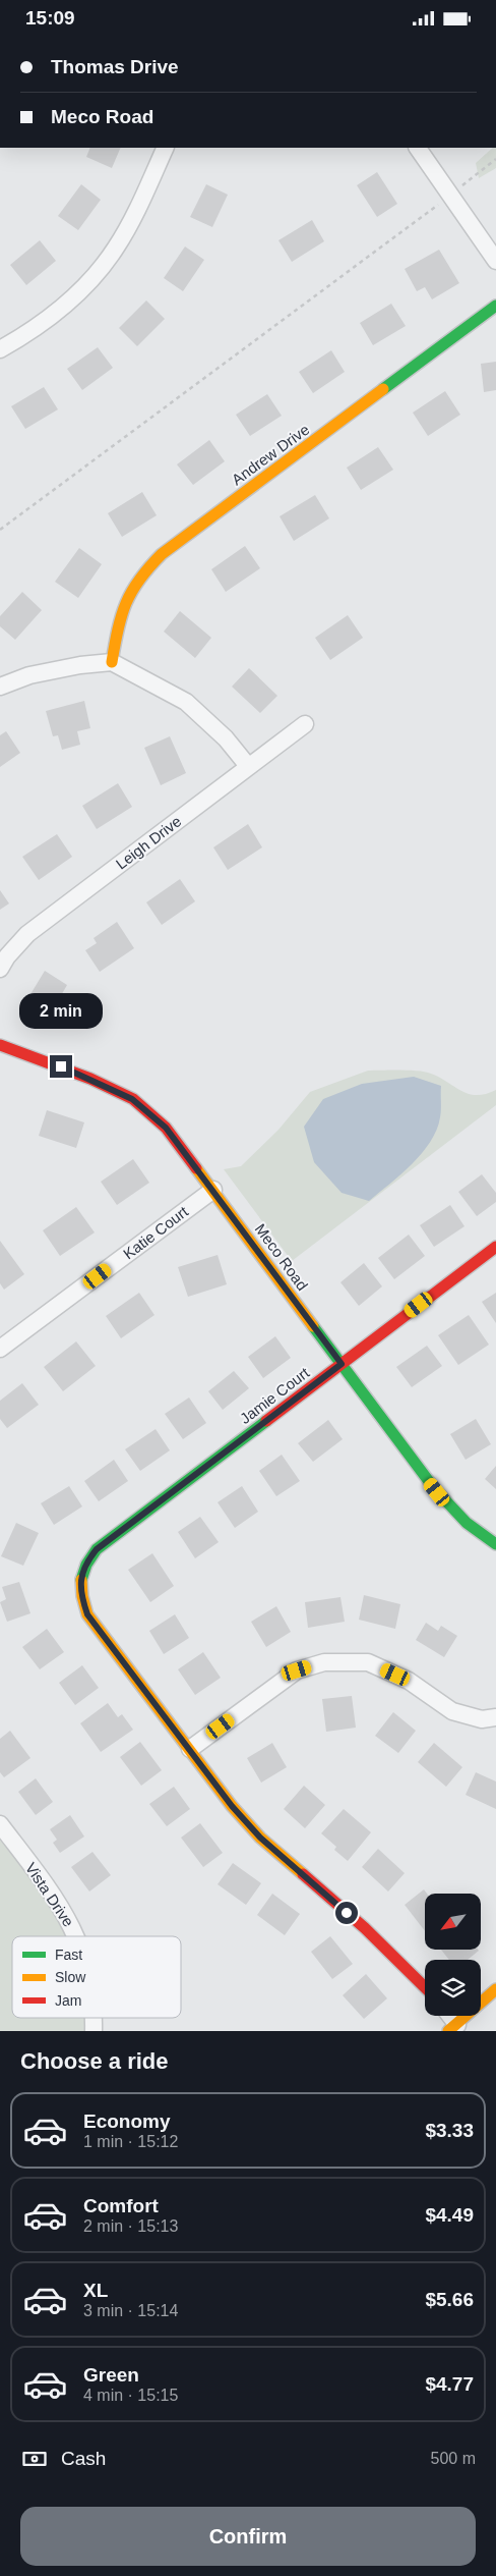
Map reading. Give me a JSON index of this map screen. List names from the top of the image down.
{
  "streets": {
    "street": [
      "Andrew Drive",
      "Leigh Drive",
      "Katie Court",
      "Meco Road",
      "Jamie Court",
      "Vista Drive"
    ]
  },
  "crossings": [
    ["Katie Court", "Meco Road"],
    ["Meco Road", "Jamie Court"]
  ],
  "legend": ["Fast", "Slow", "Jam"],
  "north": "bottom left",
  "page": {
    "status": "15:09",
    "banner": ["Thomas Drive", "Meco Road"],
    "bubble": "2 min",
    "heading": "Choose a ride",
    "list": [
      {
        "name": "Economy",
        "note": "1 min · 15:12",
        "value": "$3.33"
      },
      {
        "name": "Comfort",
        "note": "2 min · 15:13",
        "value": "$4.49"
      },
      {
        "name": "XL",
        "note": "3 min · 15:14",
        "value": "$5.66"
      },
      {
        "name": "Green",
        "note": "4 min · 15:15",
        "value": "$4.77"
      }
    ],
    "pay": ["Cash", "500 m"],
    "buttons": "Confirm"
  }
}
